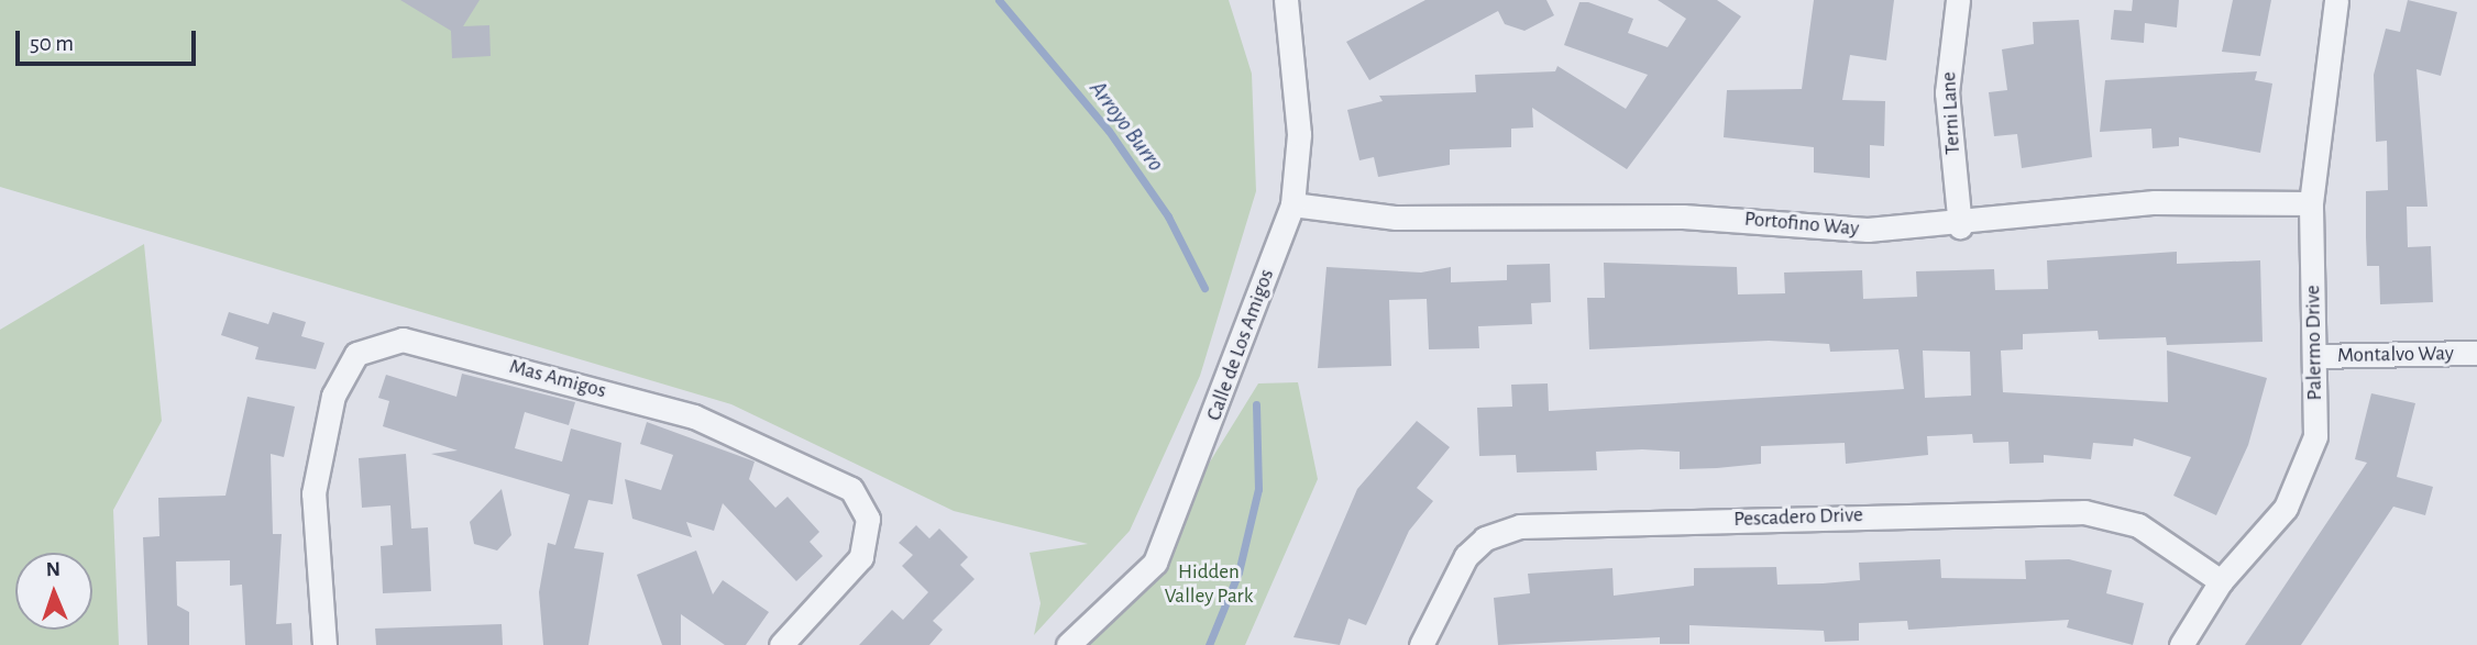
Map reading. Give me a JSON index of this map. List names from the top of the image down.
{
  "streets": {
    "street": [
      "Terni Lane",
      "Portofino Way",
      "Palermo Drive",
      "Calle de Los Amigos",
      "Montalvo Way",
      "Mas Amigos",
      "Pescadero Drive"
    ]
  },
  "crossings": [
    ["Terni Lane", "Portofino Way"],
    ["Portofino Way", "Palermo Drive"],
    ["Portofino Way", "Calle de Los Amigos"],
    ["Palermo Drive", "Montalvo Way"],
    ["Palermo Drive", "Pescadero Drive"]
  ],
  "water": ["Arroyo Burro"],
  "parks": ["Hidden Valley Park"],
  "scale_bar": "50 m",
  "north": "top"
}
